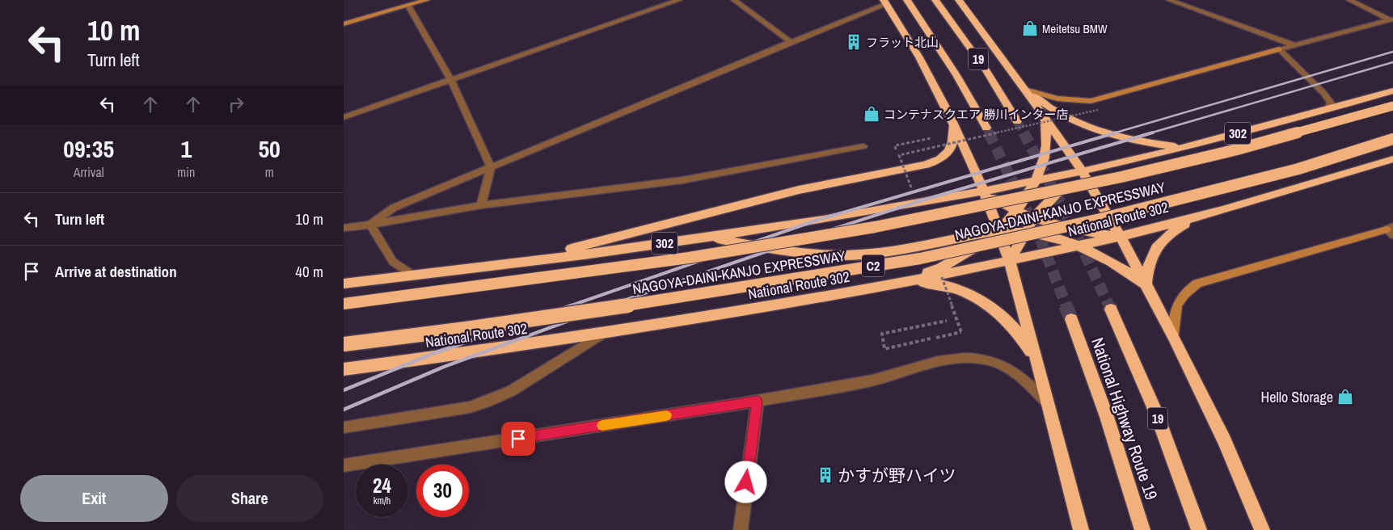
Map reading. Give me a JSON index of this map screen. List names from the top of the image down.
{
  "streets": {
    "highway": [
      "19",
      "302",
      "NAGOYA-DAINI-KANJO EXPRESSWAY",
      "National Route 302",
      "C2",
      "National Highway Route 19"
    ]
  },
  "places": {
    "shop": ["Meitetsu BMW", "コンテナスクエア 勝川インター店", "Hello Storage"],
    "building": ["フラット北山", "かすが野ハイツ"]
  },
  "page": {
    "turn": ["10 m", "Turn left"],
    "eta": [
      "09:35",
      "Arrival",
      "1",
      "min",
      "50",
      "m"
    ],
    "list": [
      {
        "name": "Turn left",
        "value": "10 m"
      },
      {
        "name": "Arrive at destination",
        "value": "40 m"
      }
    ],
    "speed": "24 km/h",
    "limit": "30",
    "buttons": ["Exit", "Share"]
  }
}
